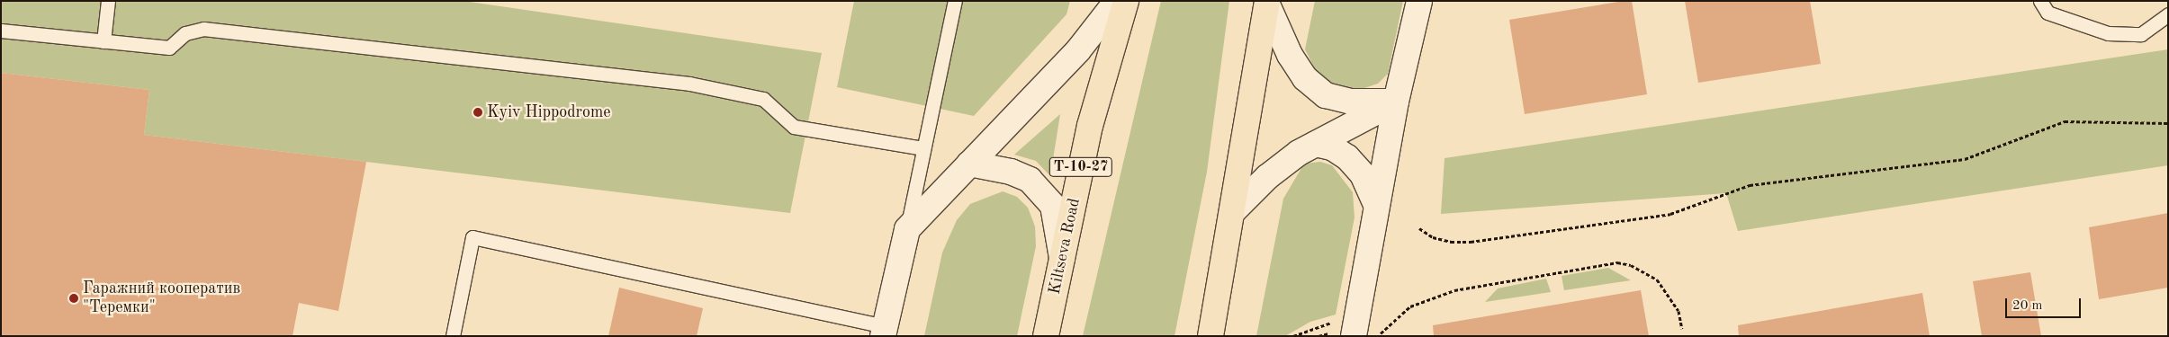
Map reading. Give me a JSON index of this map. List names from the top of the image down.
{
  "streets": {
    "highway": ["Т-10-27", "Kiltseva Road"]
  },
  "places": ["Kyiv Hippodrome", "Гаражний кооператив \"Теремки\""],
  "scale_bar": "20 m"
}
